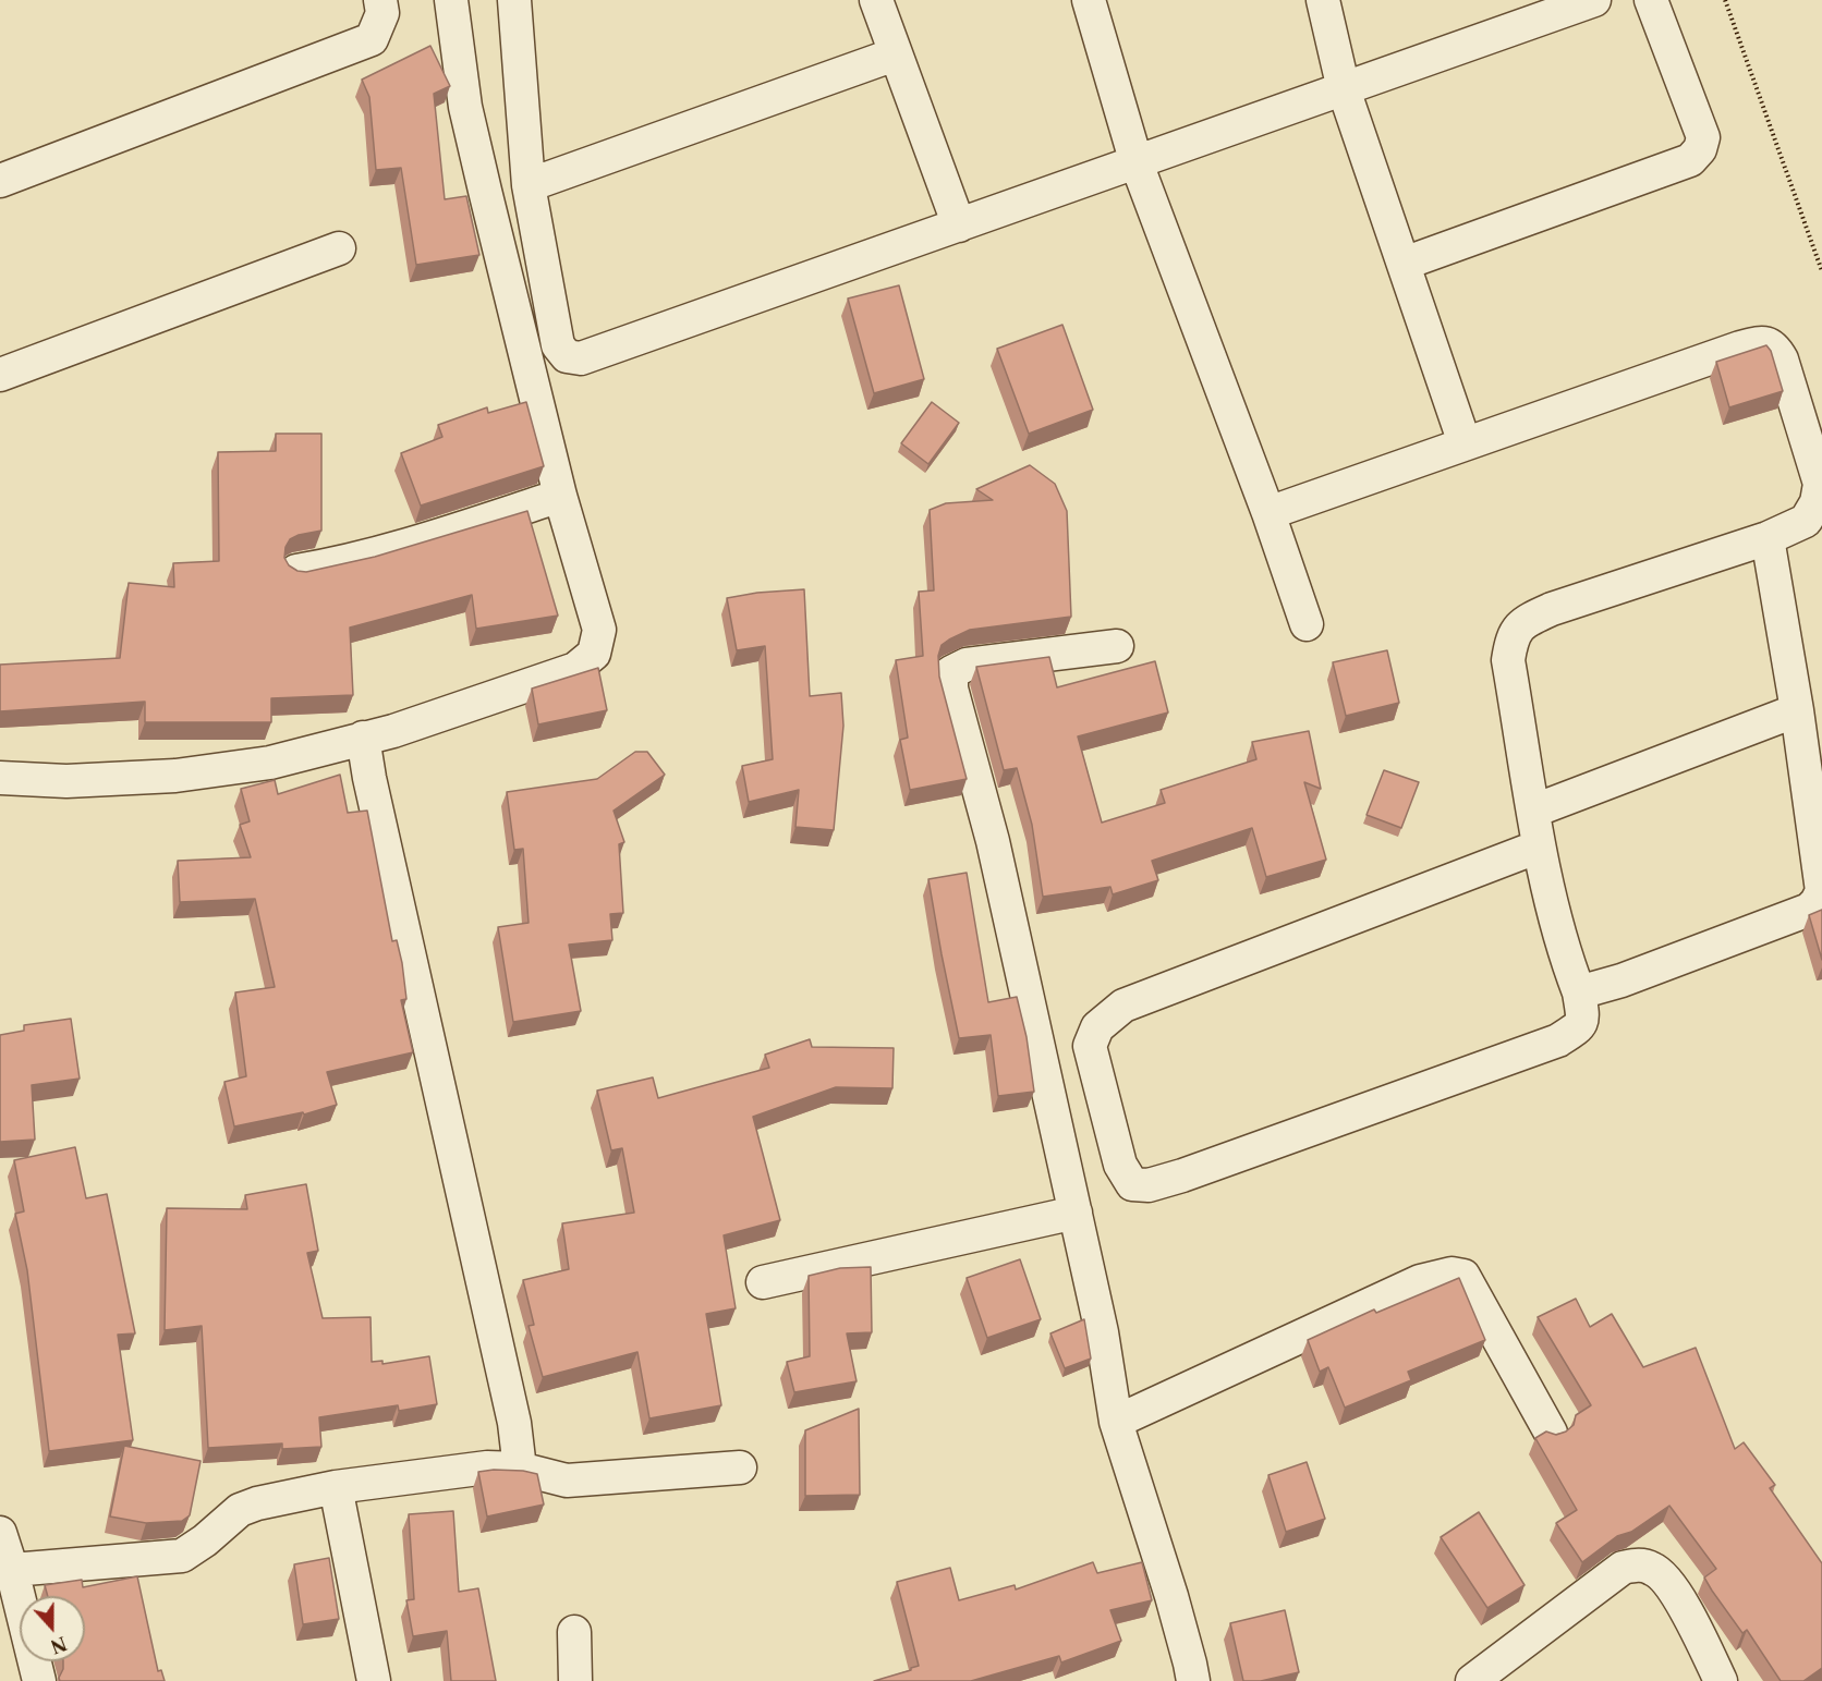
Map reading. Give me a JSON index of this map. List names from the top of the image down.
{
  "north": "bottom"
}
